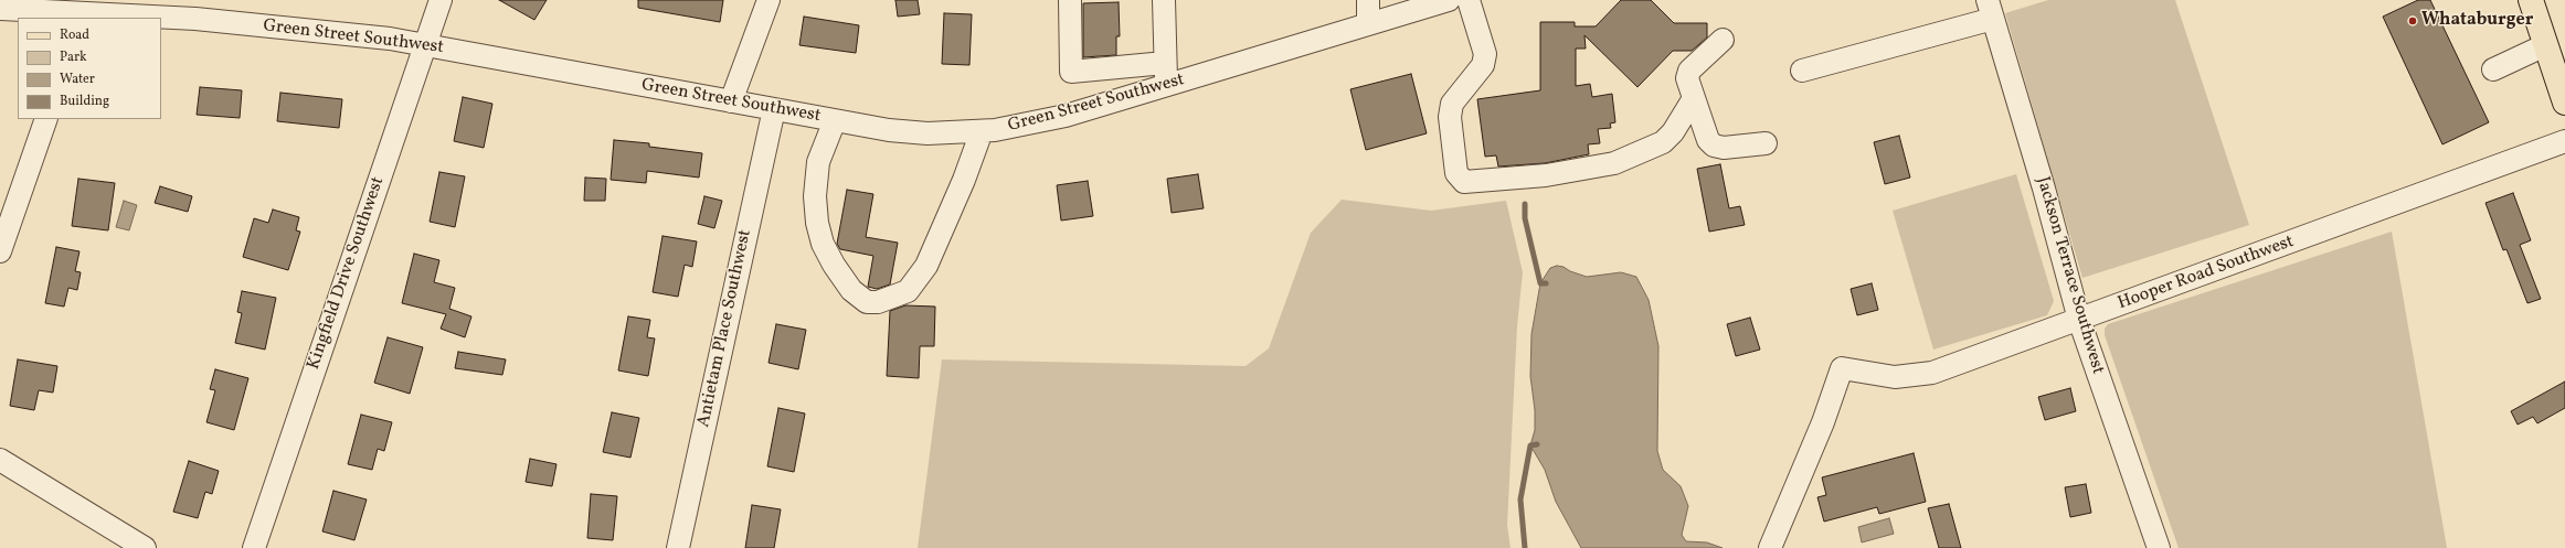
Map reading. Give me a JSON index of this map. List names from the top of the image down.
{
  "streets": {
    "street": [
      "Green Street Southwest",
      "Kingfield Drive Southwest",
      "Hooper Road Southwest",
      "Jackson Terrace Southwest",
      "Antietam Place Southwest"
    ]
  },
  "crossings": [
    ["Green Street Southwest", "Kingfield Drive Southwest"],
    ["Green Street Southwest", "Antietam Place Southwest"],
    ["Hooper Road Southwest", "Jackson Terrace Southwest"]
  ],
  "places": ["Whataburger"],
  "legend": [
    "Road",
    "Park",
    "Water",
    "Building"
  ]
}
